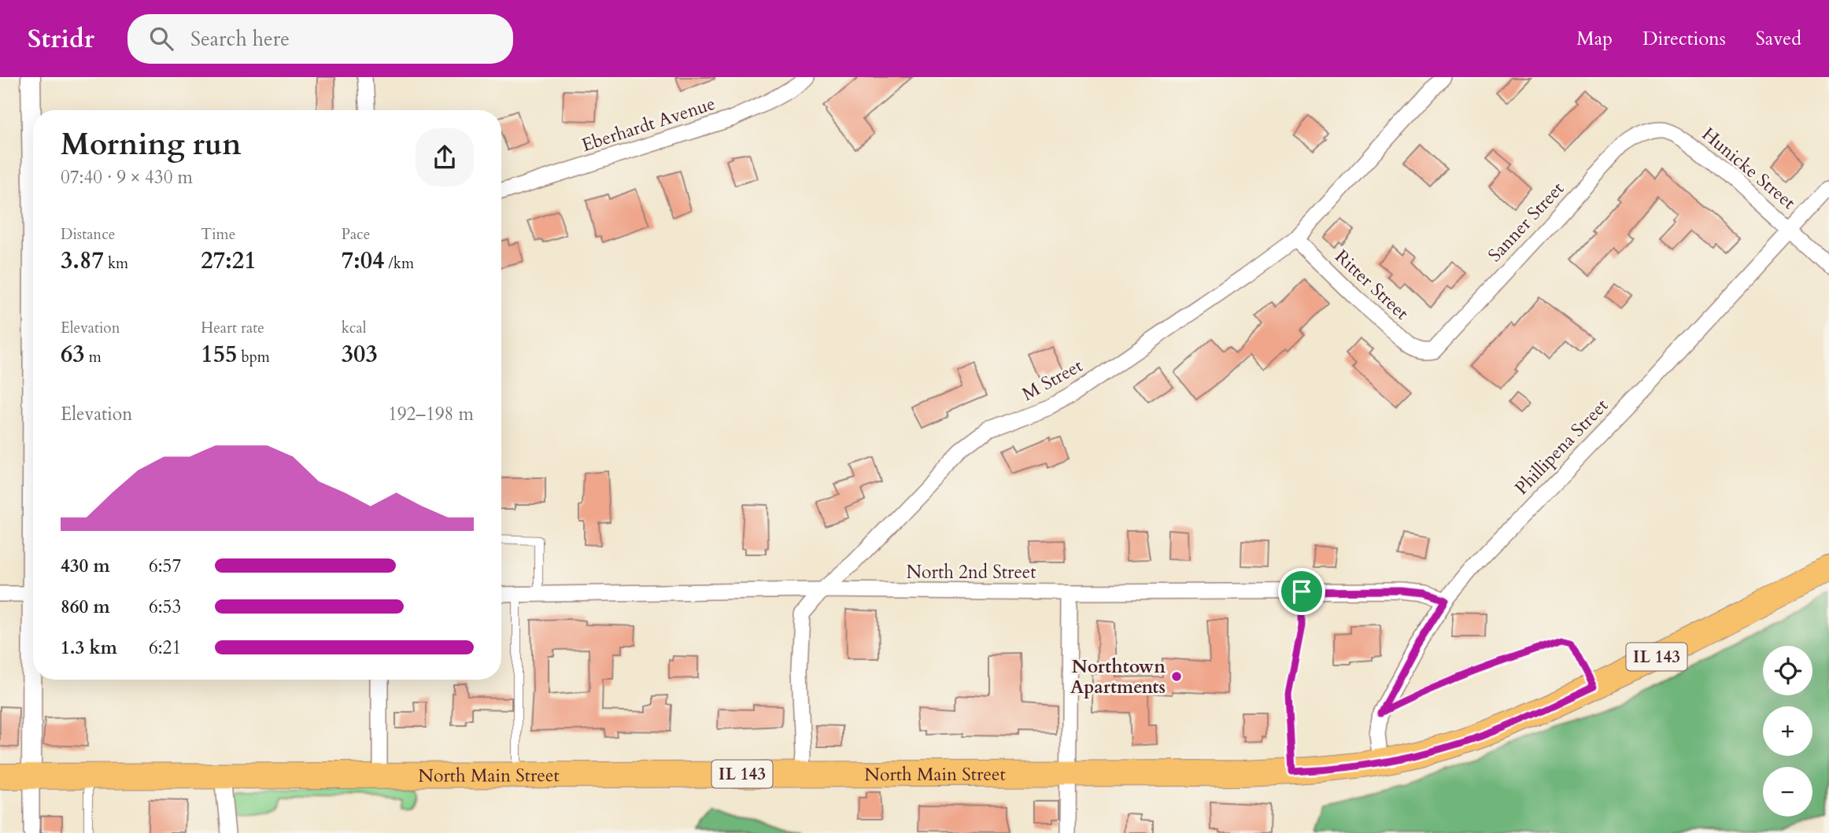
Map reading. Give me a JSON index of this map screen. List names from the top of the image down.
{
  "streets": {
    "main road": ["IL 143", "North Main Street"],
    "street": [
      "Eberhardt Avenue",
      "Hunicke Street",
      "Sanner Street",
      "Ritter Street",
      "M Street",
      "Phillipena Street",
      "North 2nd Street"
    ]
  },
  "crossings": [
    ["Hunicke Street", "Sanner Street"],
    ["Hunicke Street", "Phillipena Street"],
    ["Sanner Street", "Ritter Street"],
    ["Ritter Street", "M Street"],
    ["M Street", "North 2nd Street"],
    ["M Street", "North Main Street"],
    ["Phillipena Street", "North 2nd Street"],
    ["Phillipena Street", "North Main Street"]
  ],
  "places": ["Northtown Apartments"],
  "page": {
    "header": "Stridr",
    "search": "Search here",
    "nav": ["Map", "Directions", "Saved"],
    "heading": ["Morning run", "07:40 · 9 × 430 m"],
    "stats": [
      ["Distance", "3.87 km"],
      ["Time", "27:21"],
      ["Pace", "7:04 /km"],
      ["Elevation", "63 m"],
      ["Heart rate", "155 bpm"],
      ["kcal", "303"]
    ],
    "chart": ["Elevation", "192–198 m"],
    "list": [
      {
        "name": "430 m",
        "note": "6:57"
      },
      {
        "name": "860 m",
        "note": "6:53"
      },
      {
        "name": "1.3 km",
        "note": "6:21"
      }
    ],
    "map_buttons": ["+", "−"]
  }
}
